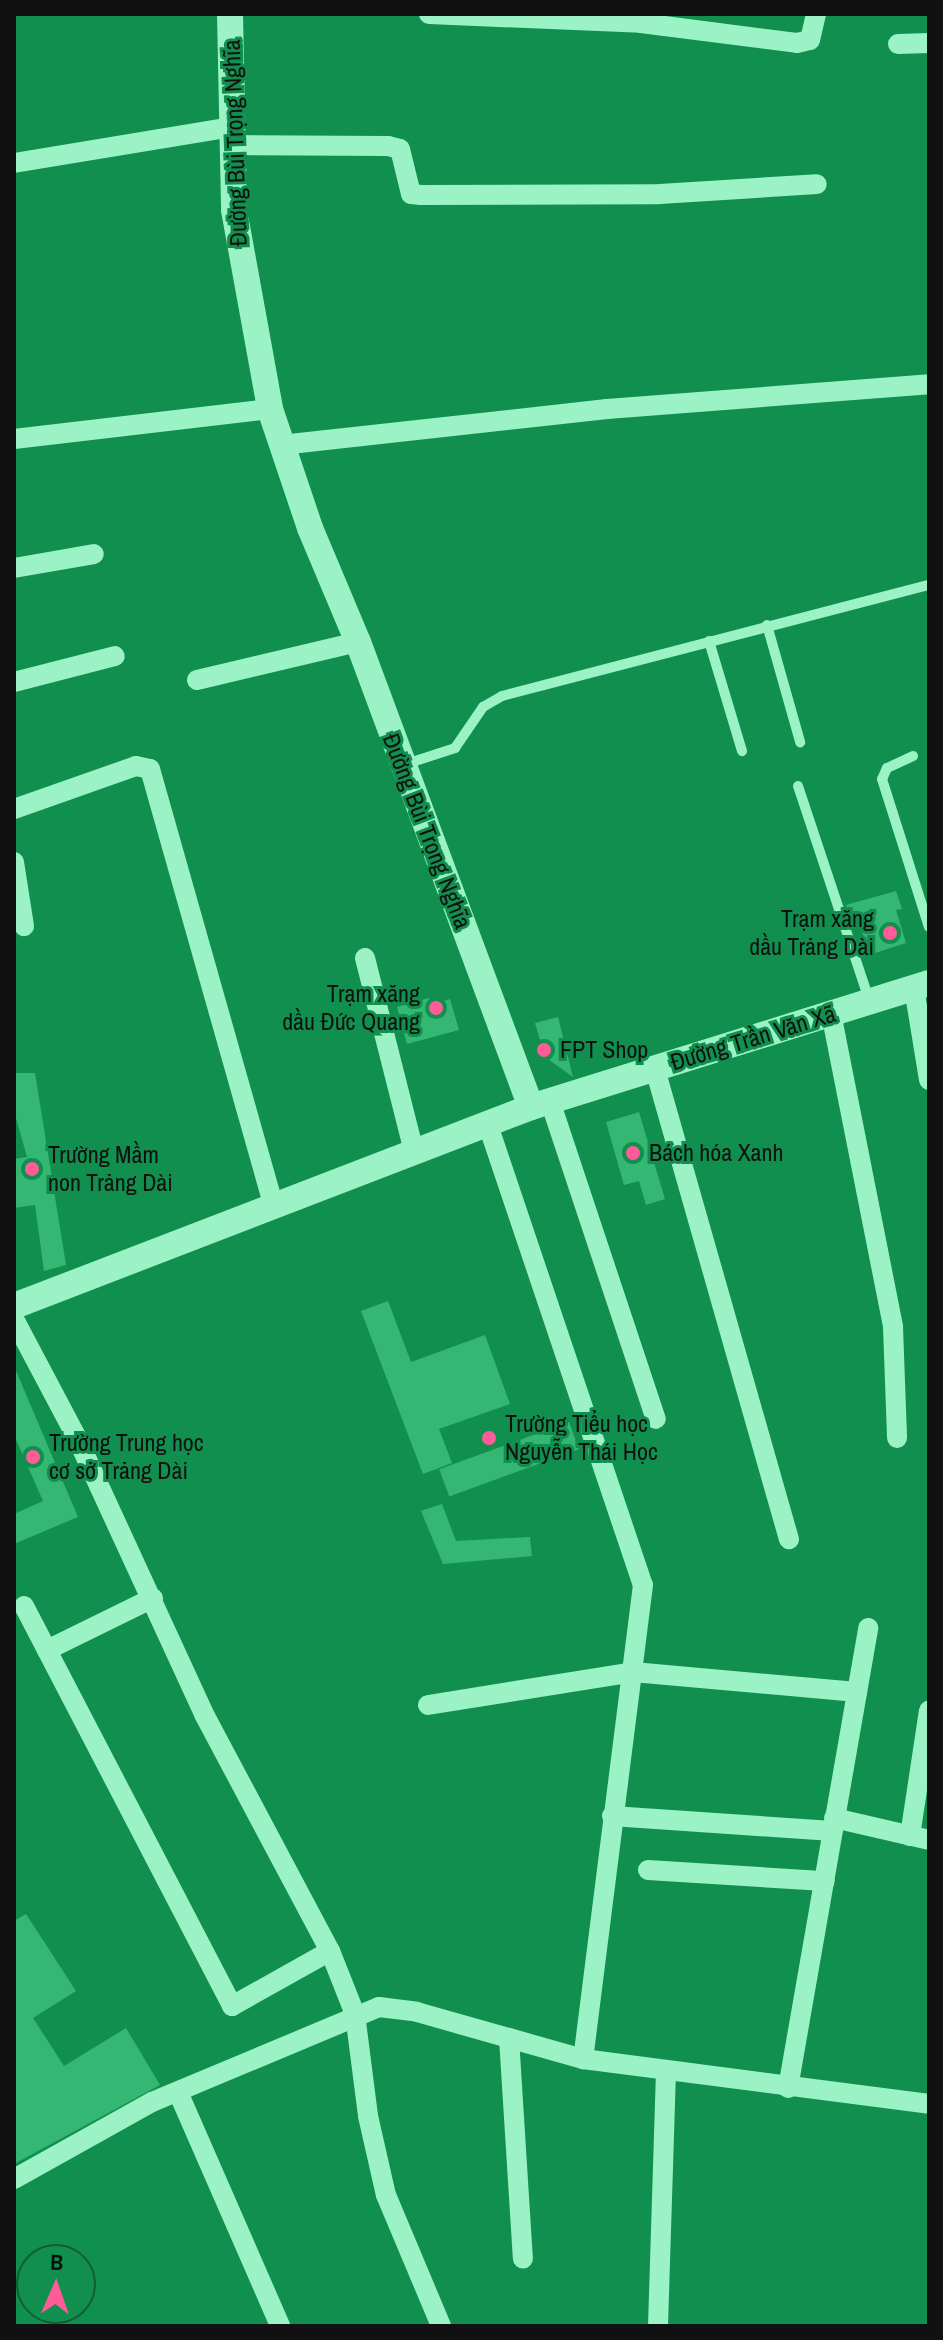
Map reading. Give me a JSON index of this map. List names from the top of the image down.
{
  "streets": {
    "street": ["Đường Bùi Trọng Nghĩa", "Đường Trần Văn Xã"]
  },
  "crossings": [
    ["Đường Bùi Trọng Nghĩa", "Đường Trần Văn Xã"]
  ],
  "places": [
    "Trạm xăng dầu Trảng Dài",
    "Trạm xăng dầu Đức Quang",
    "FPT Shop",
    "Bách hóa Xanh",
    "Trường Mầm non Trảng Dài",
    "Trường Tiểu học Nguyễn Thái Học",
    "Trường Trung học cơ sở Trảng Dài"
  ],
  "north": "top"
}
